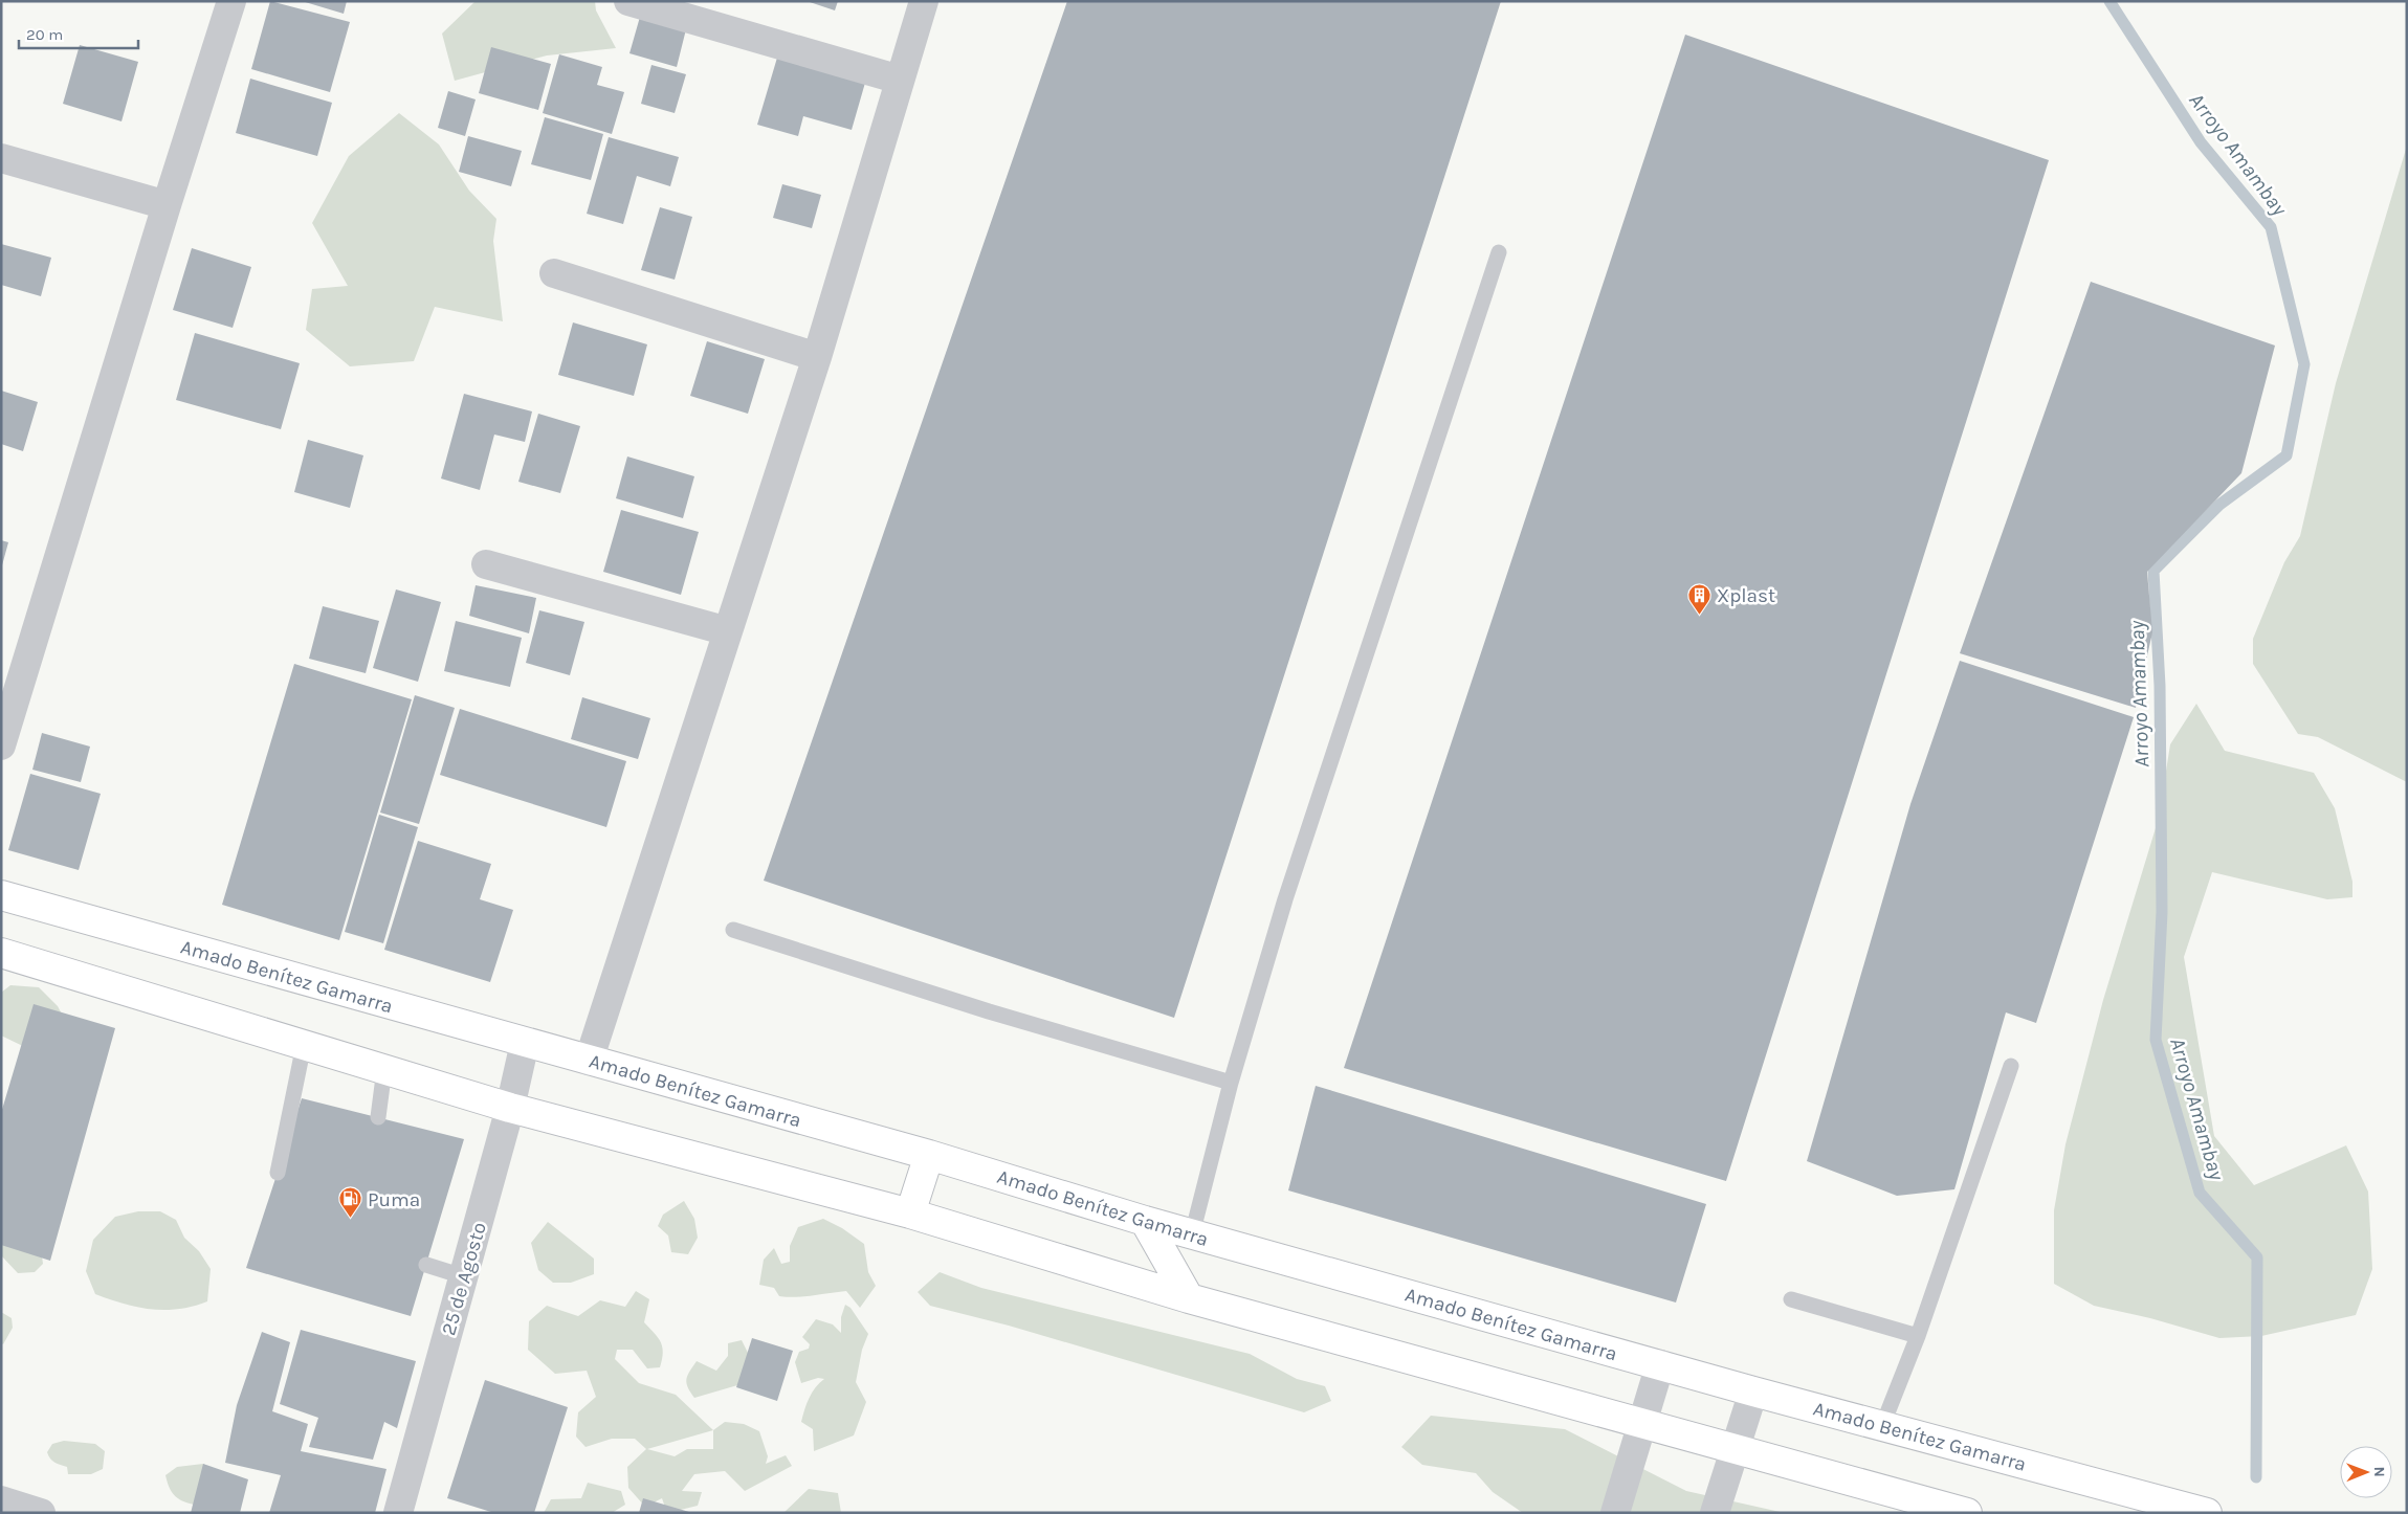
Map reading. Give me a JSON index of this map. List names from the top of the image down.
{
  "streets": {
    "main road": ["Amado Benítez Gamarra"],
    "street": ["25 de Agosto"]
  },
  "crossings": [
    ["Amado Benítez Gamarra", "25 de Agosto"]
  ],
  "water": ["Arroyo Amambay"],
  "places": {
    "building": ["Xplast"],
    "fuel station": ["Puma"]
  },
  "scale_bar": "20 m",
  "north": "right"
}
